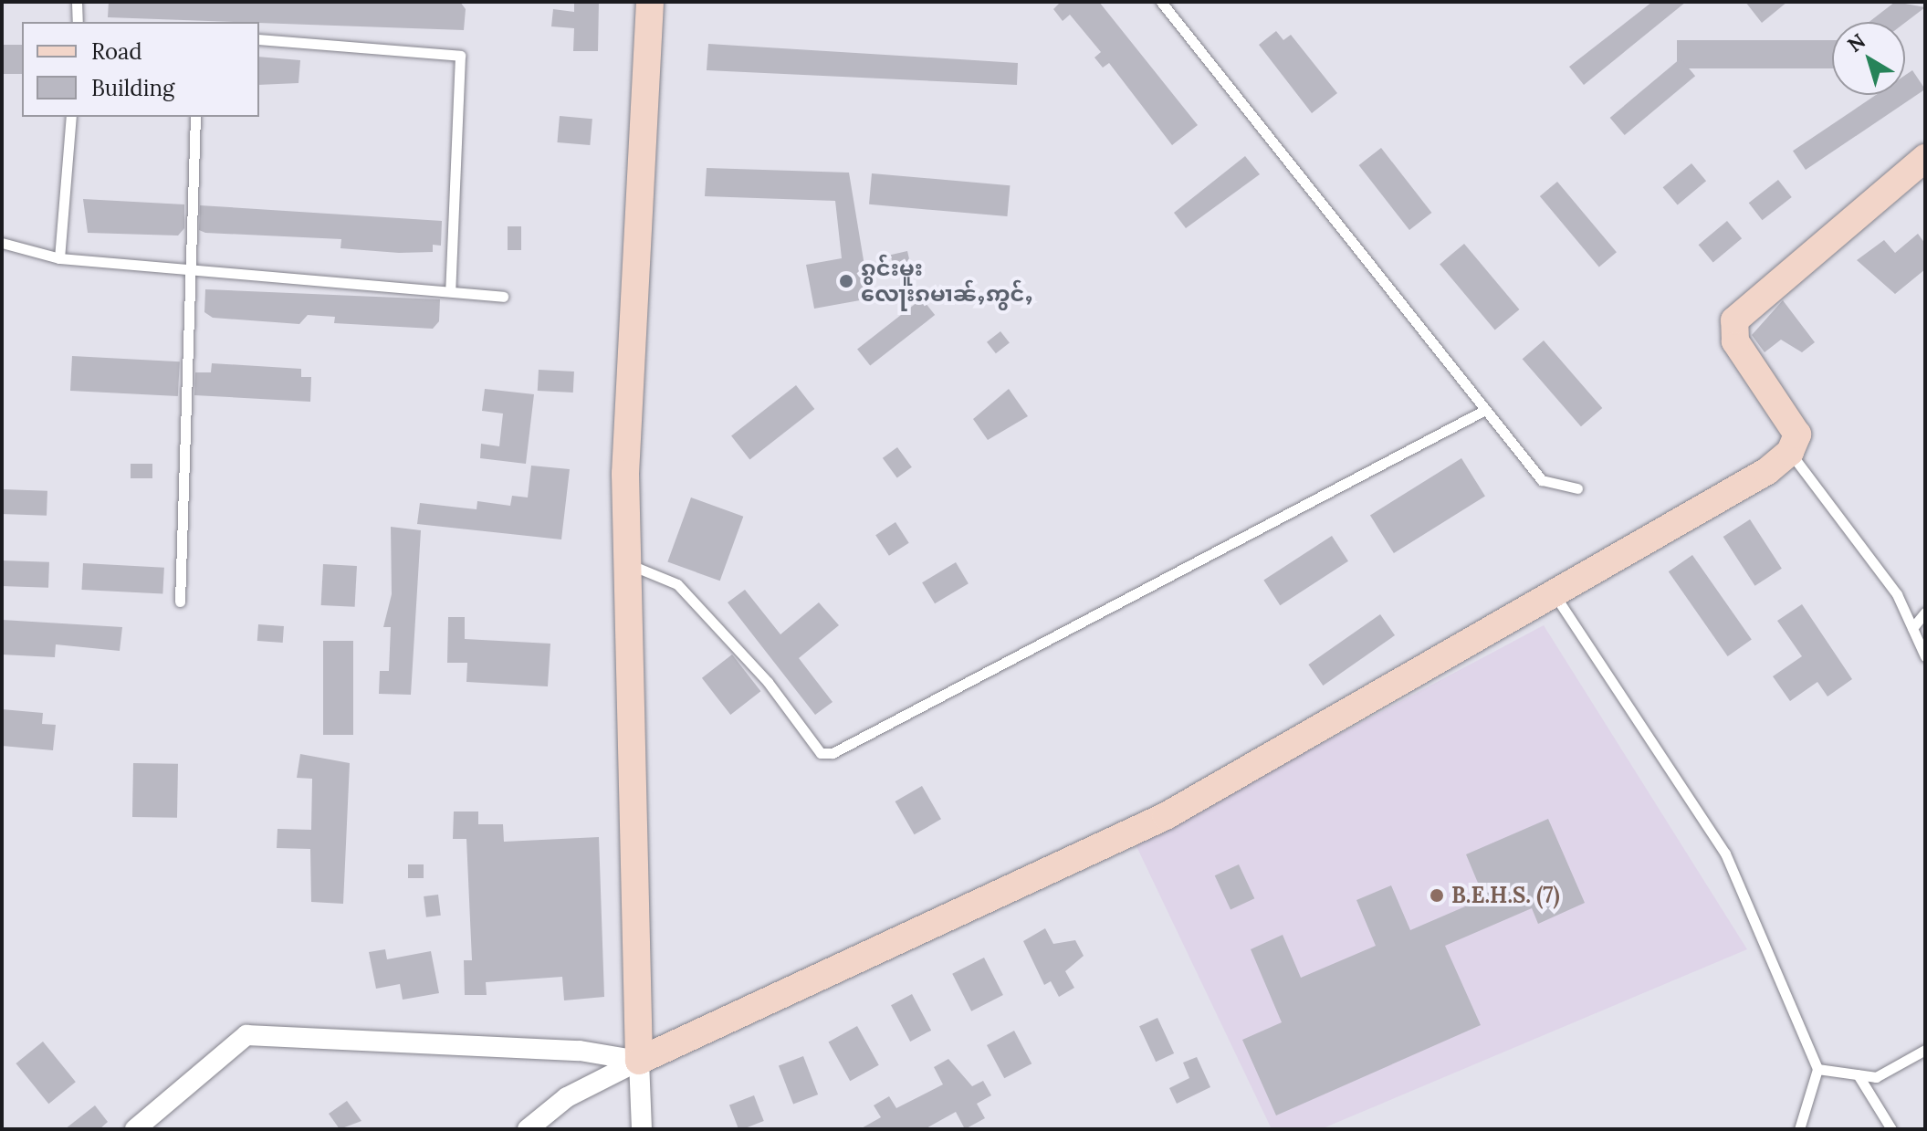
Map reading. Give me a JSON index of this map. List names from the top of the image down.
{
  "places": ["ၵွင်းမူး လေႃးၵမၢၼ်ႇဢွင်ႇ", "B.E.H.S. (7)"],
  "legend": ["Road", "Building"],
  "north": "top left"
}
